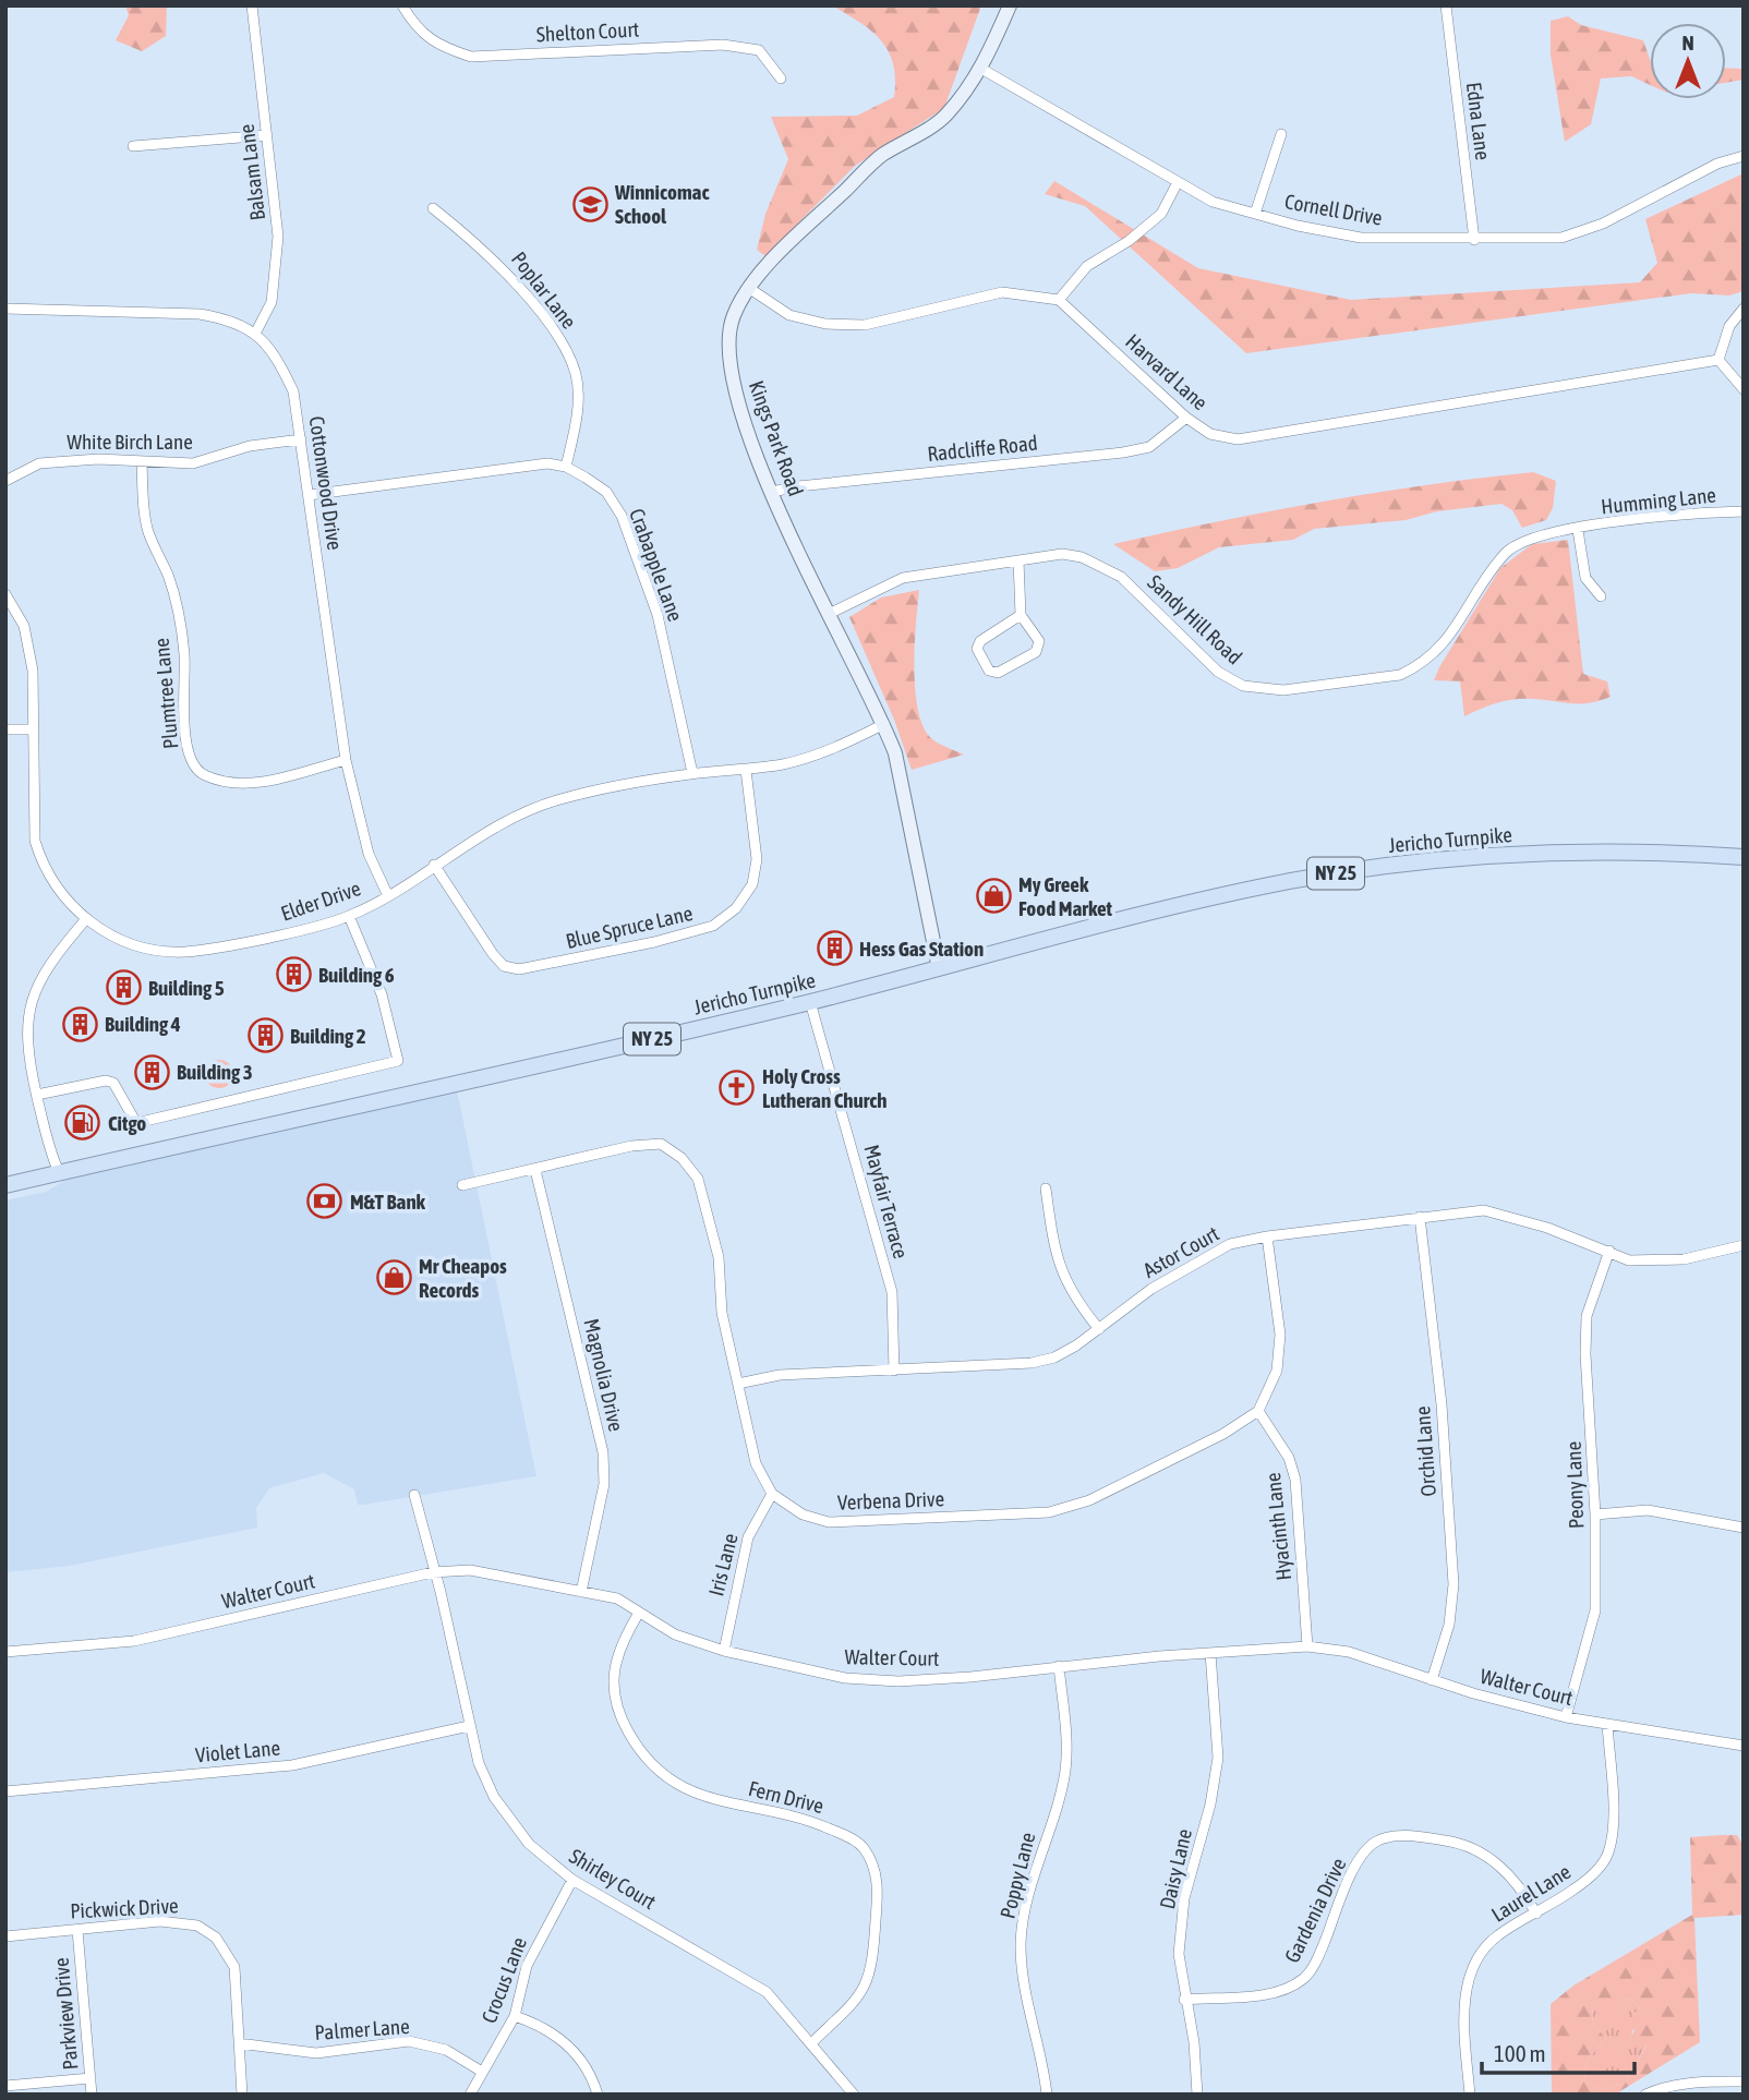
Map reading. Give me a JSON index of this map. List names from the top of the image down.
{
  "streets": {
    "main road": ["Jericho Turnpike", "NY 25"],
    "street": [
      "Shelton Court",
      "Edna Lane",
      "Balsam Lane",
      "Cornell Drive",
      "Poplar Lane",
      "Harvard Lane",
      "Kings Park Road",
      "White Birch Lane",
      "Radcliffe Road",
      "Cottonwood Drive",
      "Humming Lane",
      "Crabapple Lane",
      "Sandy Hill Road",
      "Plumtree Lane",
      "Elder Drive",
      "Blue Spruce Lane",
      "Mayfair Terrace",
      "Astor Court",
      "Magnolia Drive",
      "Orchid Lane",
      "Peony Lane",
      "Verbena Drive",
      "Hyacinth Lane",
      "Iris Lane",
      "Walter Court",
      "Violet Lane",
      "Fern Drive",
      "Daisy Lane",
      "Poppy Lane",
      "Shirley Court",
      "Laurel Lane",
      "Pickwick Drive",
      "Gardenia Drive",
      "Crocus Lane",
      "Parkview Drive",
      "Palmer Lane"
    ]
  },
  "crossings": [
    ["Edna Lane", "Cornell Drive"],
    ["Balsam Lane", "Cottonwood Drive"],
    ["Cornell Drive", "Kings Park Road"],
    ["Poplar Lane", "Crabapple Lane"],
    ["Harvard Lane", "Radcliffe Road"],
    ["Kings Park Road", "Radcliffe Road"],
    ["Kings Park Road", "Sandy Hill Road"],
    ["Kings Park Road", "Jericho Turnpike"],
    ["Kings Park Road", "Elder Drive"],
    ["White Birch Lane", "Cottonwood Drive"],
    ["White Birch Lane", "Plumtree Lane"],
    ["Cottonwood Drive", "Crabapple Lane"],
    ["Cottonwood Drive", "Plumtree Lane"],
    ["Cottonwood Drive", "Elder Drive"],
    ["Humming Lane", "Sandy Hill Road"],
    ["Crabapple Lane", "Elder Drive"],
    ["Jericho Turnpike", "Mayfair Terrace"],
    ["Elder Drive", "Blue Spruce Lane"],
    ["Mayfair Terrace", "Astor Court"],
    ["Astor Court", "Orchid Lane"],
    ["Astor Court", "Peony Lane"],
    ["Astor Court", "Verbena Drive"],
    ["Magnolia Drive", "Verbena Drive"],
    ["Magnolia Drive", "Walter Court"],
    ["Orchid Lane", "Walter Court"],
    ["Peony Lane", "Walter Court"],
    ["Verbena Drive", "Hyacinth Lane"],
    ["Verbena Drive", "Iris Lane"],
    ["Hyacinth Lane", "Walter Court"],
    ["Iris Lane", "Walter Court"],
    ["Walter Court", "Fern Drive"],
    ["Walter Court", "Daisy Lane"],
    ["Walter Court", "Poppy Lane"],
    ["Walter Court", "Shirley Court"],
    ["Walter Court", "Laurel Lane"],
    ["Violet Lane", "Shirley Court"],
    ["Fern Drive", "Shirley Court"],
    ["Daisy Lane", "Gardenia Drive"],
    ["Shirley Court", "Crocus Lane"],
    ["Laurel Lane", "Gardenia Drive"],
    ["Pickwick Drive", "Parkview Drive"],
    ["Pickwick Drive", "Palmer Lane"],
    ["Crocus Lane", "Palmer Lane"]
  ],
  "places": {
    "school or university": ["Winnicomac School"],
    "shop": ["My Greek Food Market", "Mr Cheapos Records"],
    "building": [
      "Hess Gas Station",
      "Building 6",
      "Building 5",
      "Building 4",
      "Building 2",
      "Building 3"
    ],
    "church": ["Holy Cross Lutheran Church"],
    "fuel station": ["Citgo"],
    "bank": ["M&T Bank"]
  },
  "scale_bar": "100 m",
  "north": "top"
}
